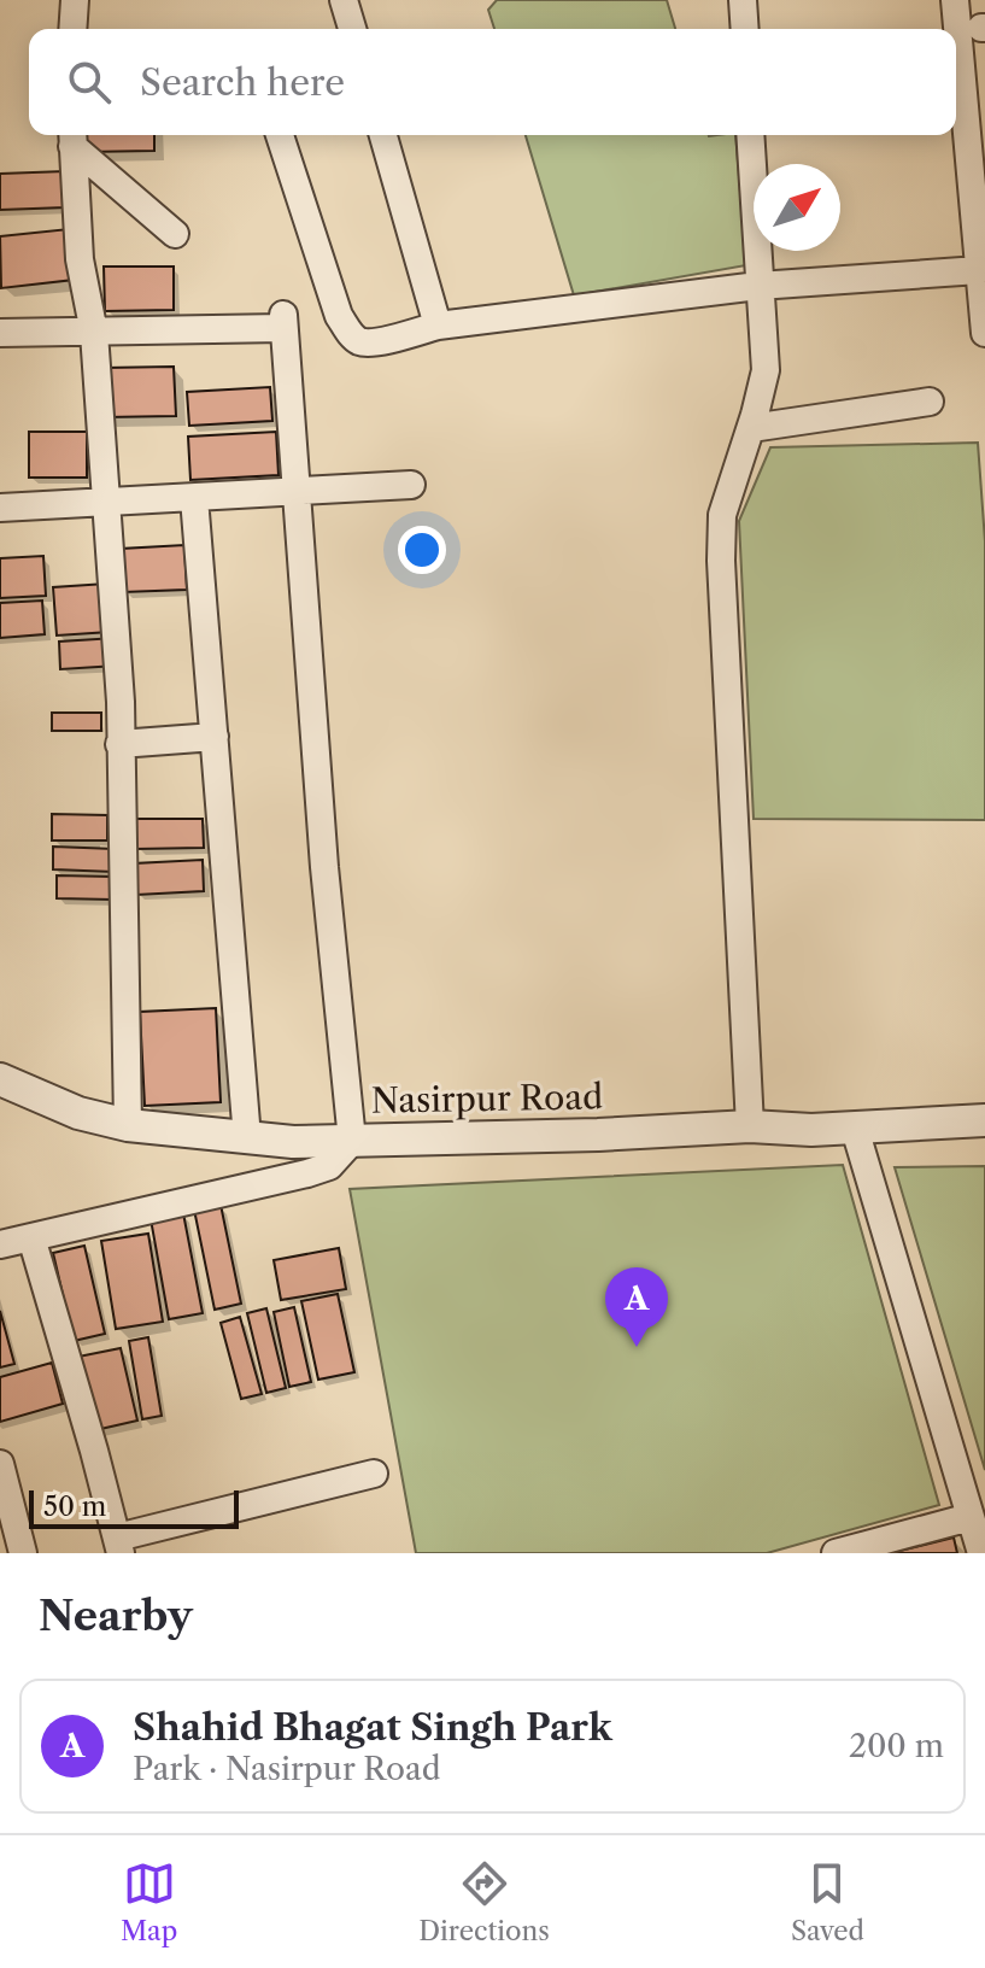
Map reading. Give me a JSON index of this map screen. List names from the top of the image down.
{
  "streets": {
    "street": ["Nasirpur Road"]
  },
  "scale_bar": "50 m",
  "north": "top right",
  "page": {
    "search": "Search here",
    "pins": "A",
    "scale": "50 m",
    "heading": "Nearby",
    "list": [
      {
        "mark": "A",
        "name": "Shahid Bhagat Singh Park",
        "note": "Park · Nasirpur Road",
        "value": "200 m"
      }
    ],
    "nav": ["Map", "Directions", "Saved"]
  }
}
